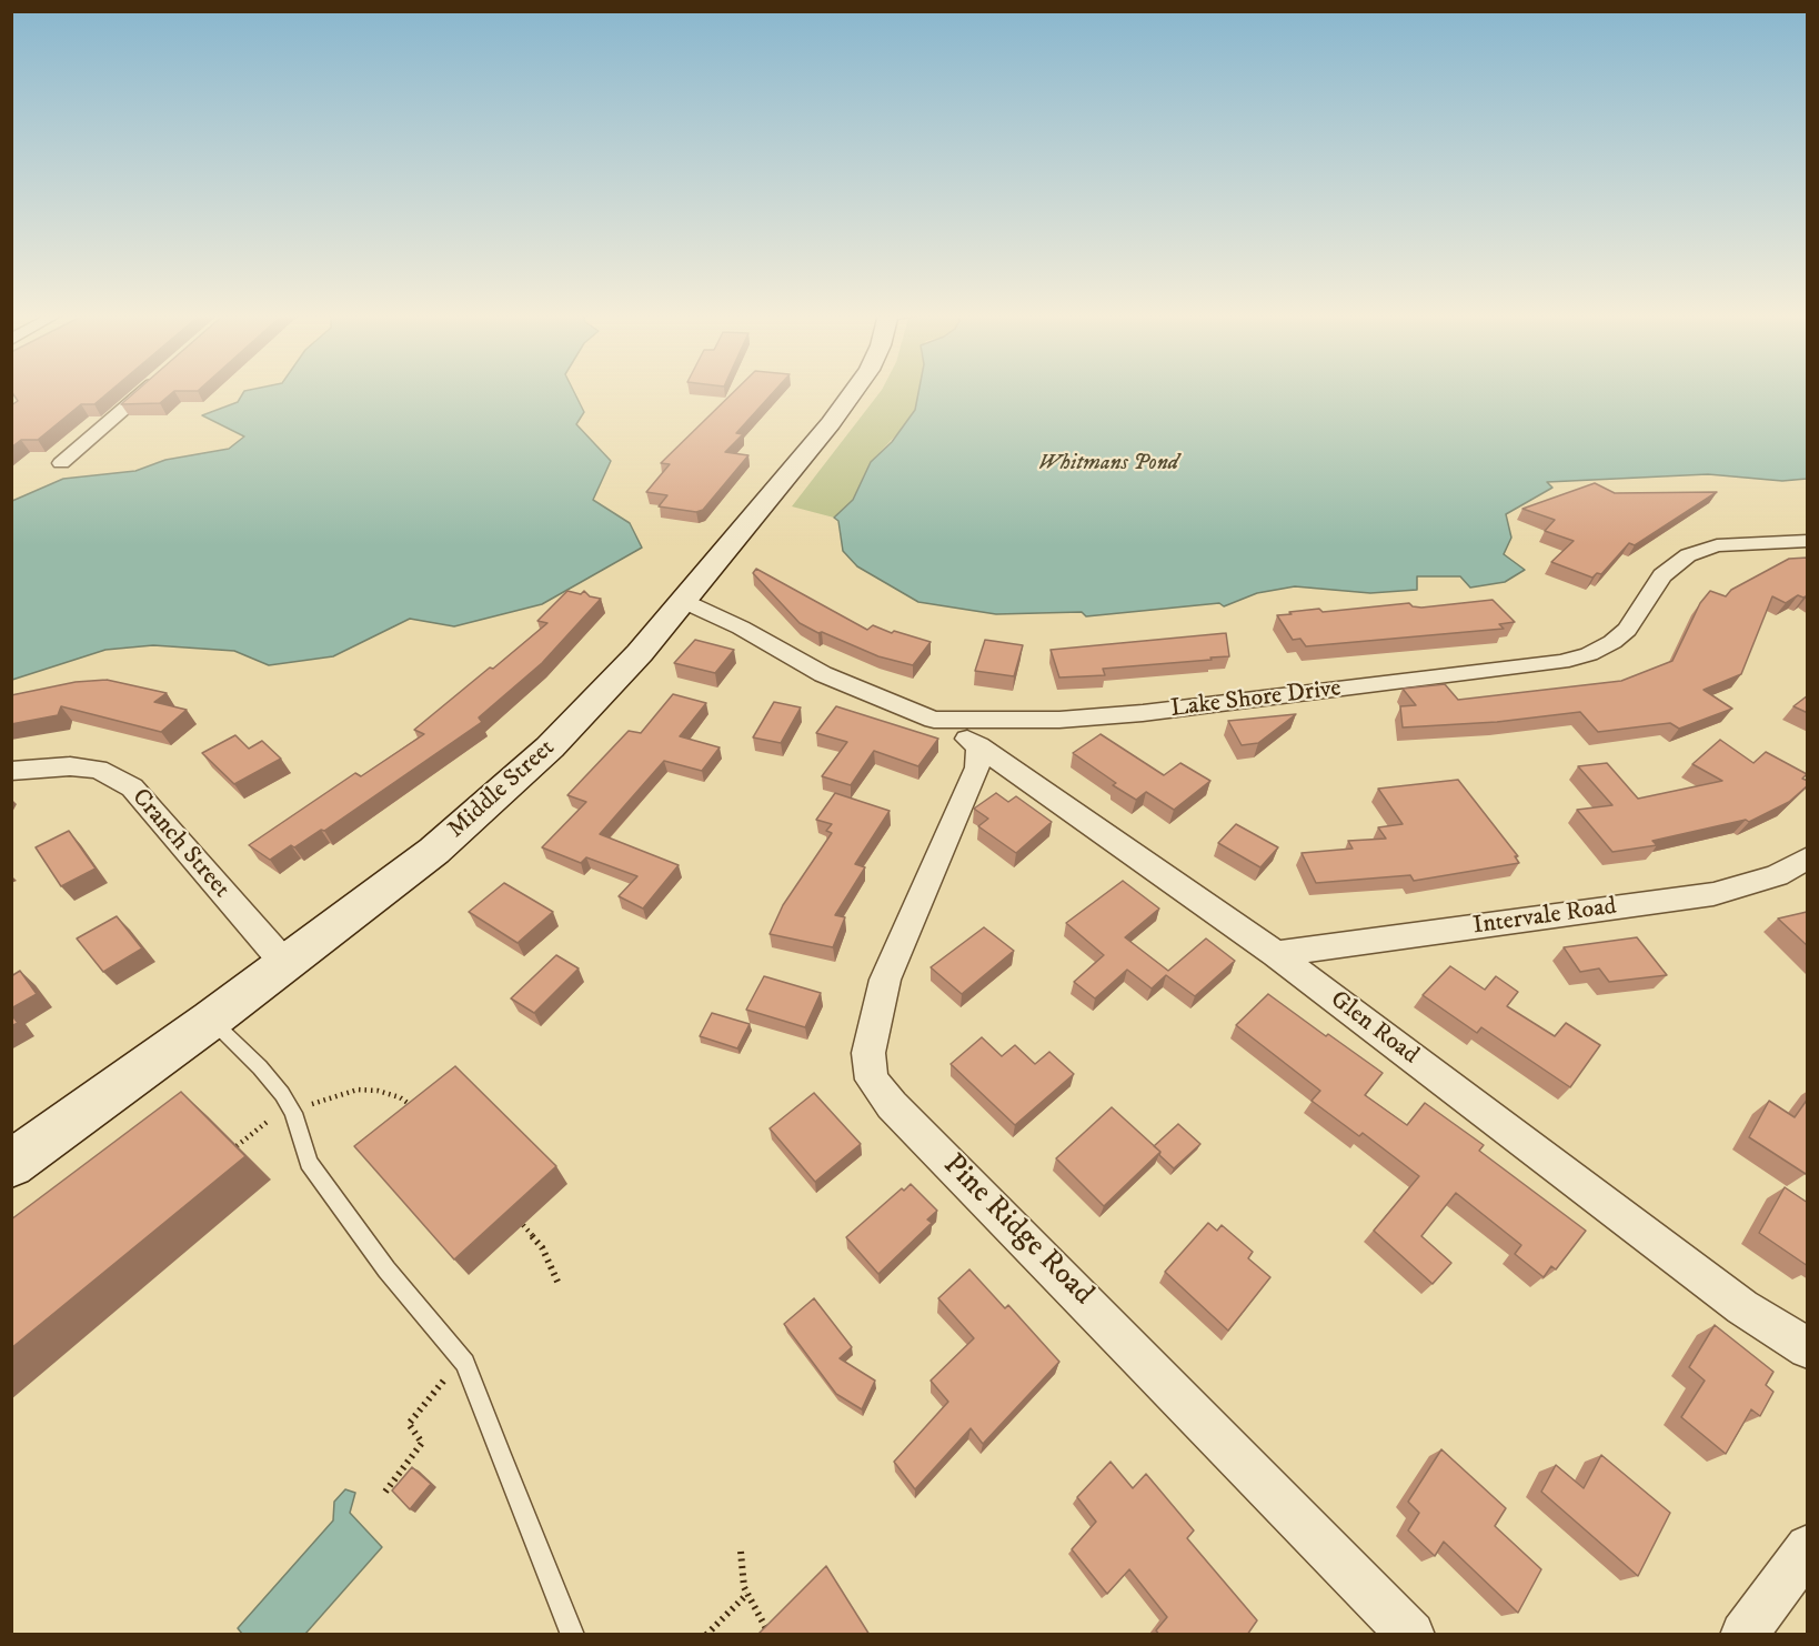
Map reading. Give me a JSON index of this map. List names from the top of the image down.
{
  "streets": {
    "main road": ["Middle Street"],
    "street": [
      "Lake Shore Drive",
      "Cranch Street",
      "Intervale Road",
      "Glen Road",
      "Pine Ridge Road"
    ]
  },
  "crossings": [
    ["Lake Shore Drive", "Middle Street"],
    ["Lake Shore Drive", "Glen Road"],
    ["Middle Street", "Cranch Street"],
    ["Intervale Road", "Glen Road"],
    ["Glen Road", "Pine Ridge Road"]
  ],
  "water": ["Whitmans Pond"]
}
